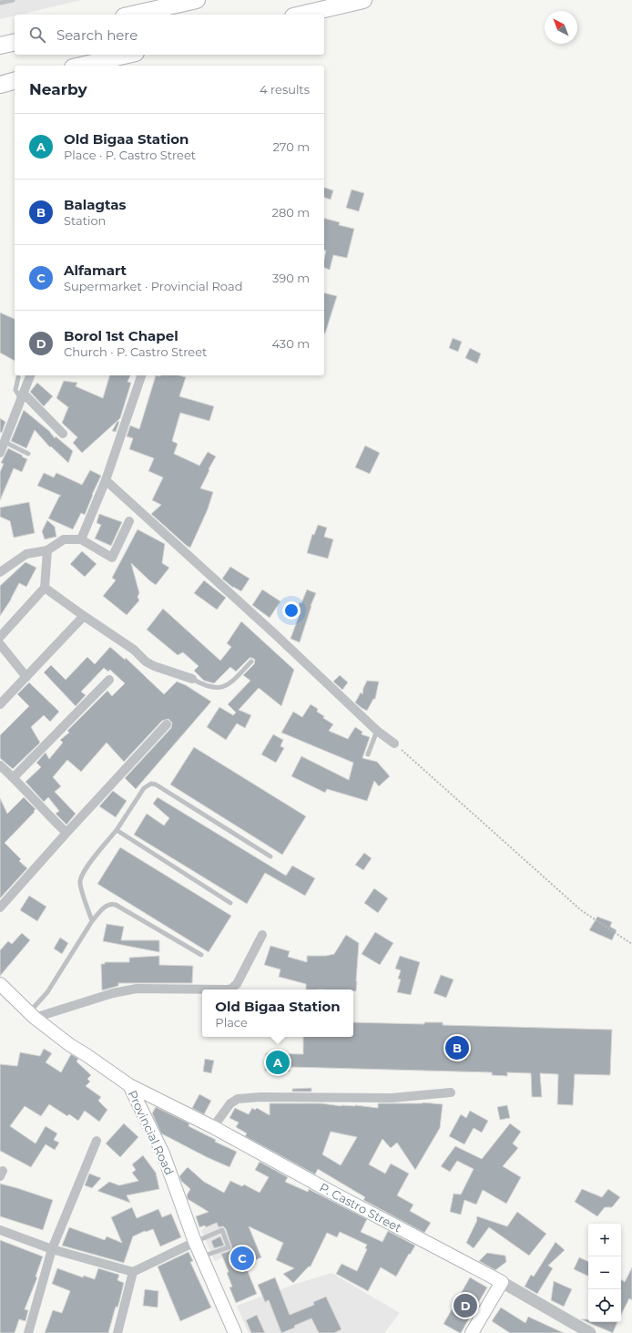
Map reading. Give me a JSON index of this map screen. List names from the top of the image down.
{
  "streets": {
    "main road": ["Provincial Road", "P. Castro Street"]
  },
  "crossings": [
    ["Provincial Road", "P. Castro Street"]
  ],
  "north": "top left",
  "page": {
    "search": "Search here",
    "heading": ["Nearby", "4 results"],
    "list": [
      {
        "mark": "A",
        "name": "Old Bigaa Station",
        "note": "Place · P. Castro Street",
        "value": "270 m"
      },
      {
        "mark": "B",
        "name": "Balagtas",
        "note": "Station",
        "value": "280 m"
      },
      {
        "mark": "C",
        "name": "Alfamart",
        "note": "Supermarket · Provincial Road",
        "value": "390 m"
      },
      {
        "mark": "D",
        "name": "Borol 1st Chapel",
        "note": "Church · P. Castro Street",
        "value": "430 m"
      }
    ],
    "popup": ["Old Bigaa Station", "Place"],
    "pins": [
      "B",
      "A",
      "C",
      "D"
    ],
    "map_buttons": ["+", "−"]
  }
}
